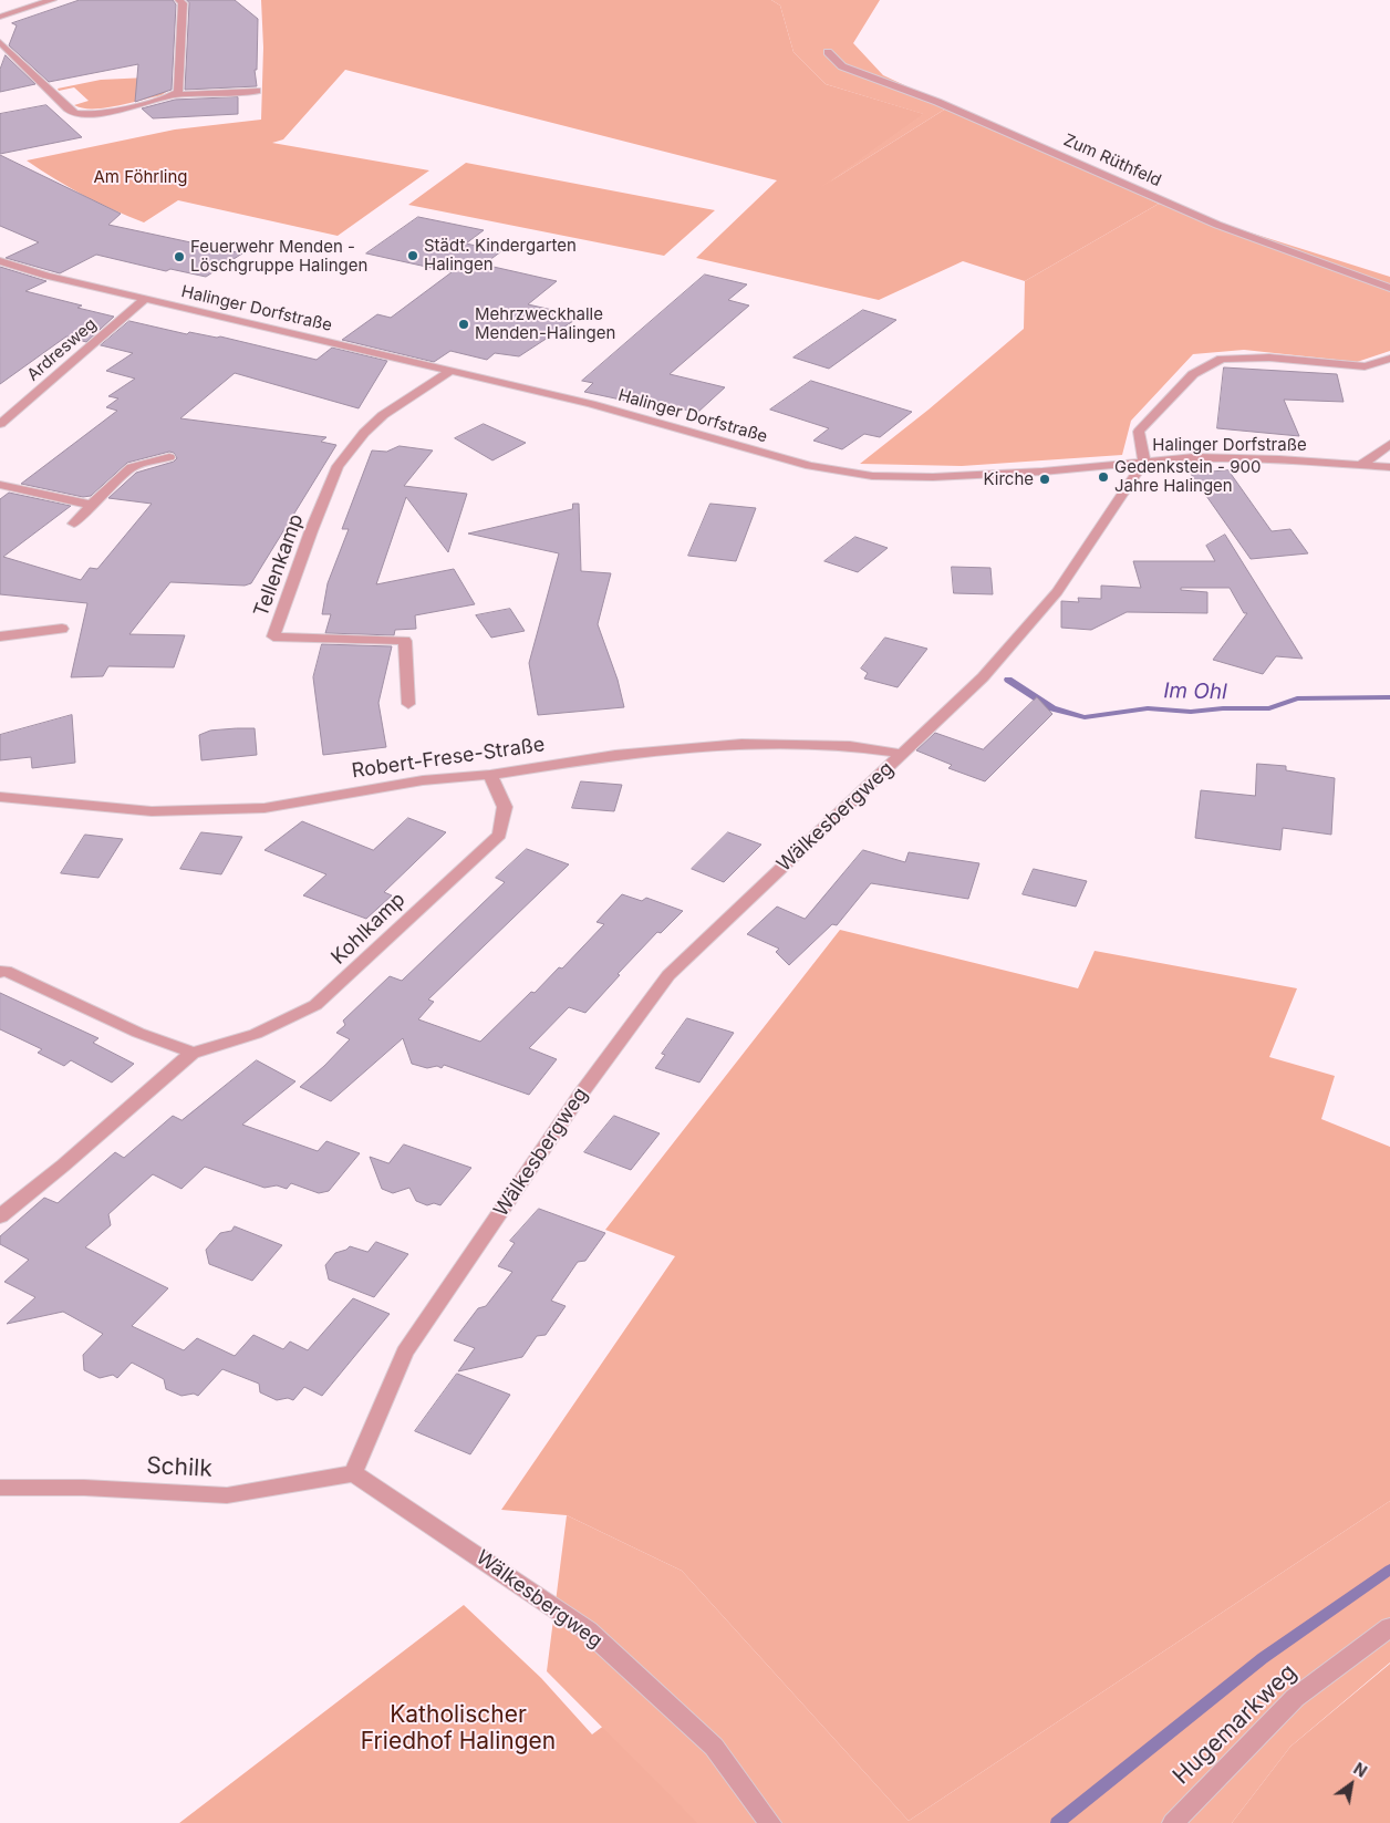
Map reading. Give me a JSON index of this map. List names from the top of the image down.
{
  "streets": {
    "street": [
      "Zum Rüthfeld",
      "Halinger Dorfstraße",
      "Ardresweg",
      "Tellenkamp",
      "Robert-Frese-Straße",
      "Wälkesbergweg",
      "Kohlkamp",
      "Schilk",
      "Hugemarkweg"
    ]
  },
  "crossings": [
    ["Halinger Dorfstraße", "Ardresweg"],
    ["Halinger Dorfstraße", "Tellenkamp"],
    ["Halinger Dorfstraße", "Wälkesbergweg"],
    ["Robert-Frese-Straße", "Wälkesbergweg"],
    ["Robert-Frese-Straße", "Kohlkamp"],
    ["Wälkesbergweg", "Schilk"]
  ],
  "water": ["Im Ohl"],
  "parks": ["Am Föhrling", "Katholischer Friedhof Halingen"],
  "places": [
    "Städt. Kindergarten Halingen",
    "Feuerwehr Menden - Löschgruppe Halingen",
    "Mehrzweckhalle Menden-Halingen",
    "Gedenkstein - 900 Jahre Halingen",
    "Kirche"
  ],
  "north": "top right"
}
